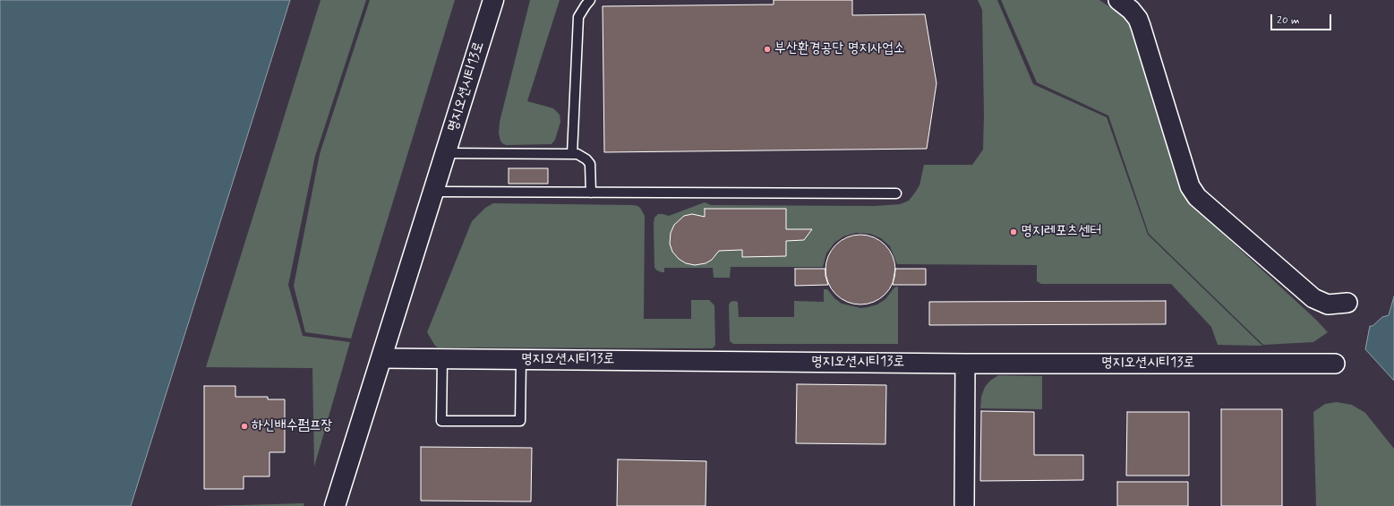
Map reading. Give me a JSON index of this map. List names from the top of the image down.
{
  "streets": {
    "street": ["명지오션시티13로"]
  },
  "places": ["부산환경공단 명지사업소", "명지레포츠센터", "하신배수펌프장"],
  "scale_bar": "20 m"
}
